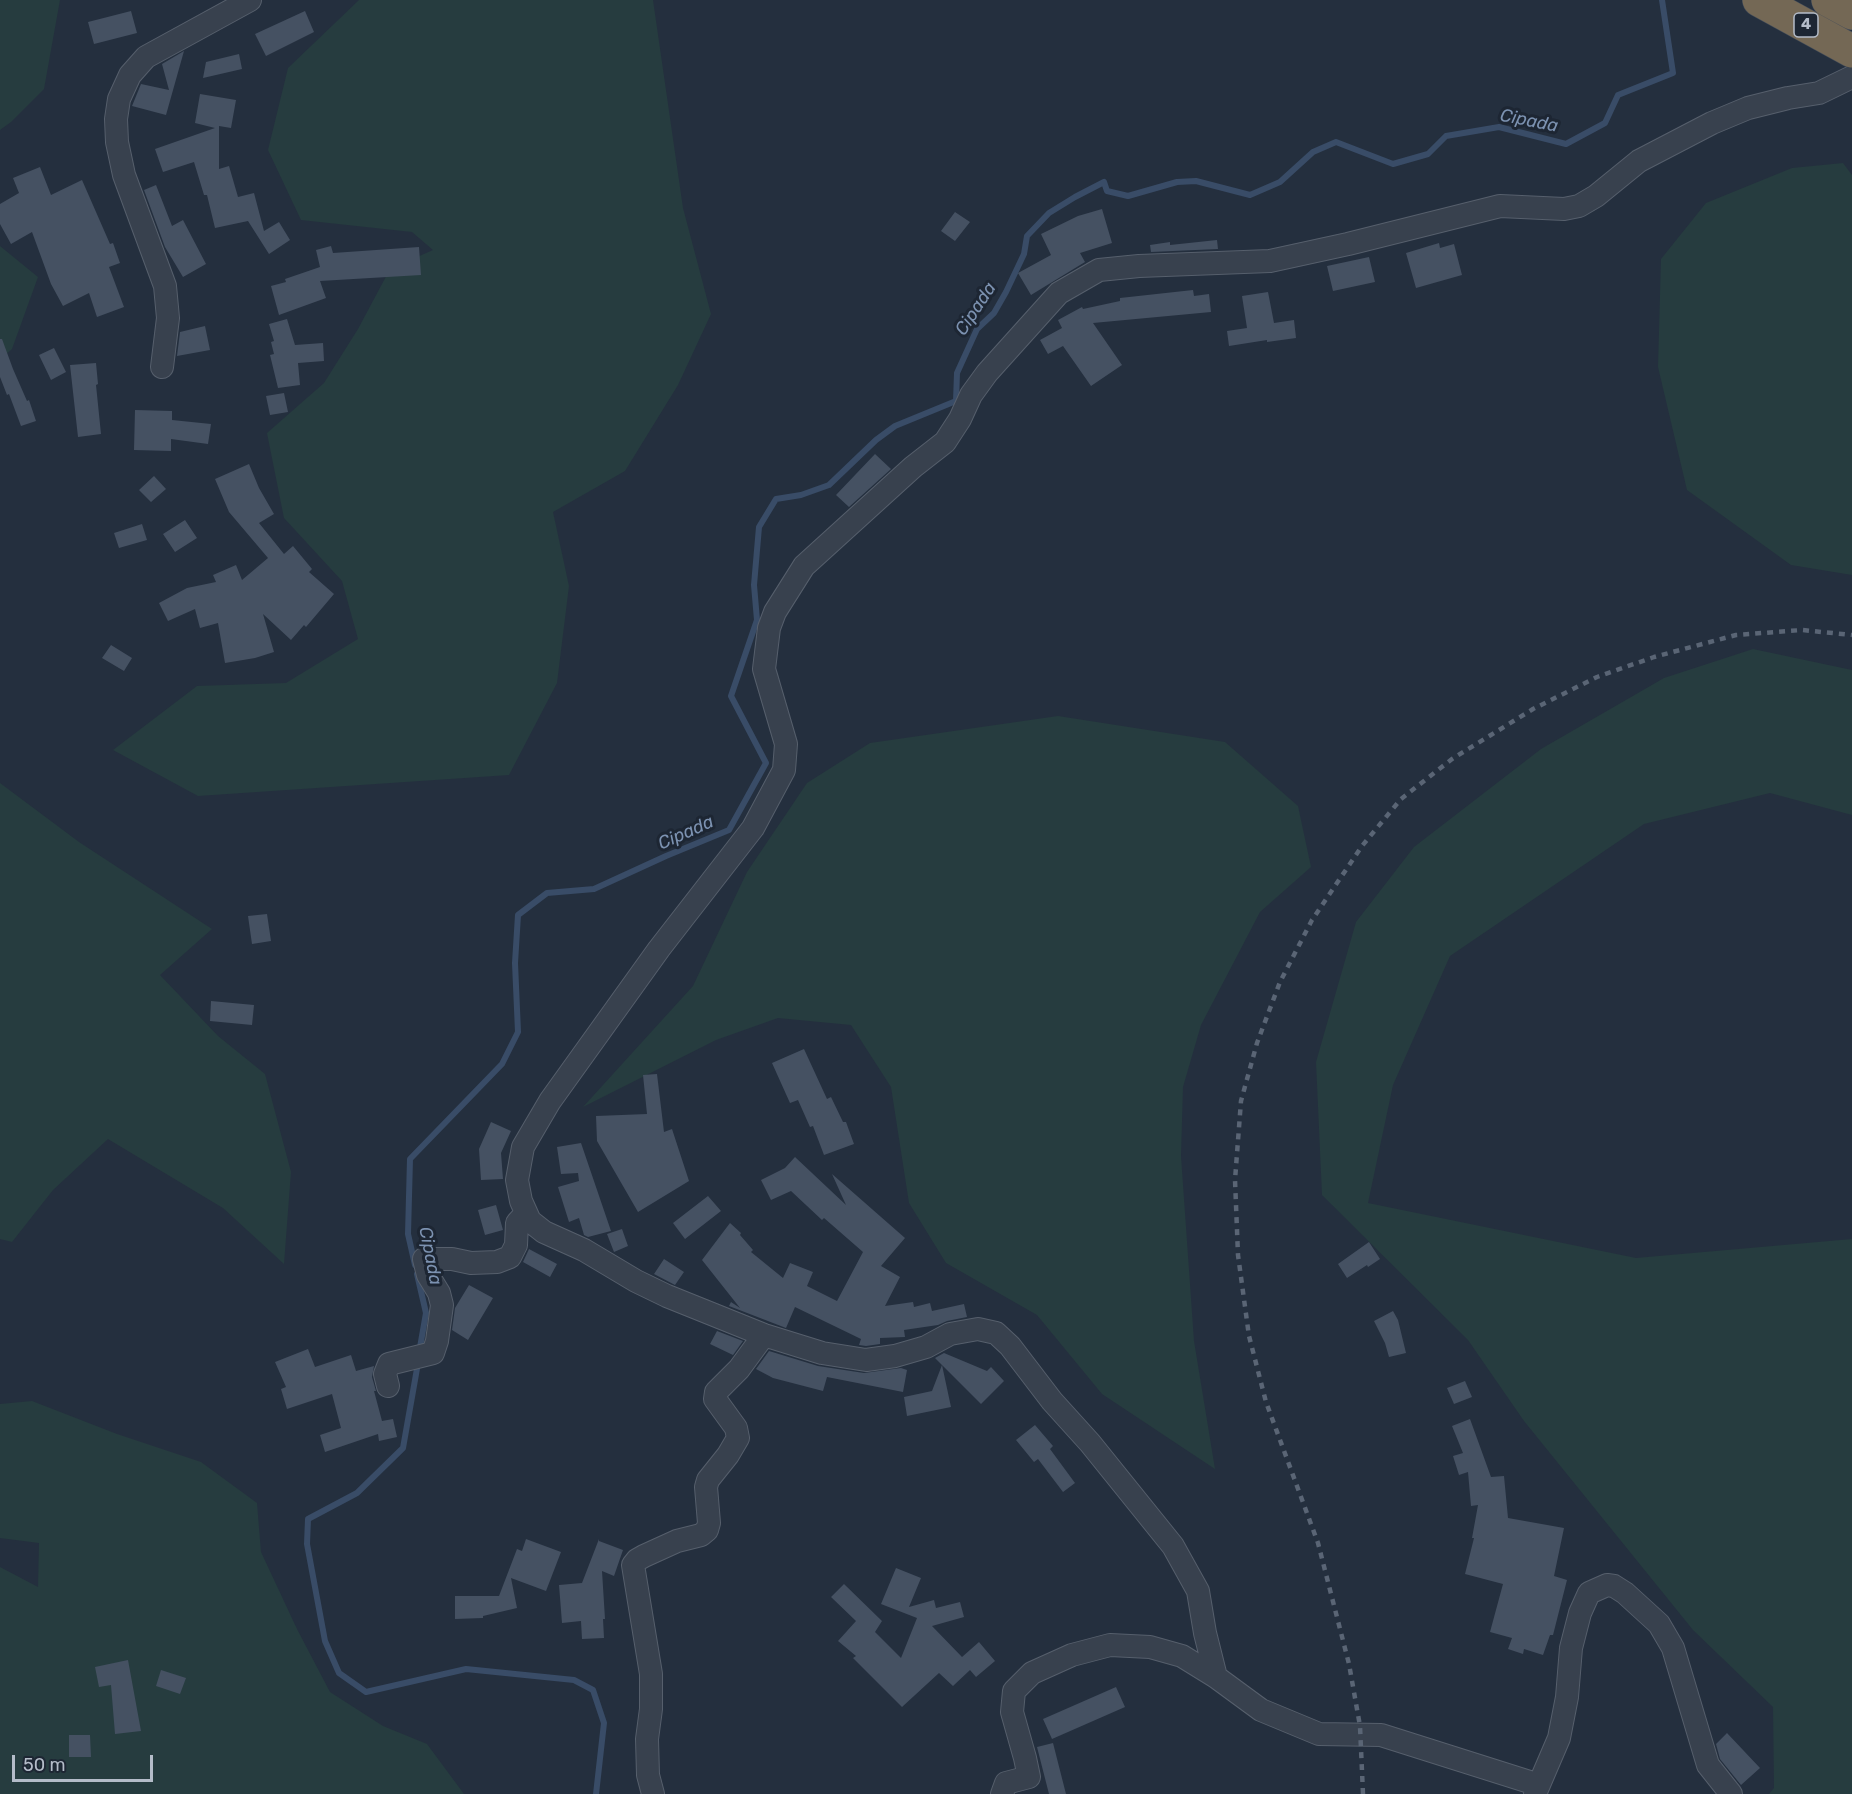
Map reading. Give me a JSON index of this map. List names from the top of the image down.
{
  "streets": {
    "highway": ["4"]
  },
  "water": ["Cipada"],
  "scale_bar": "50 m"
}
